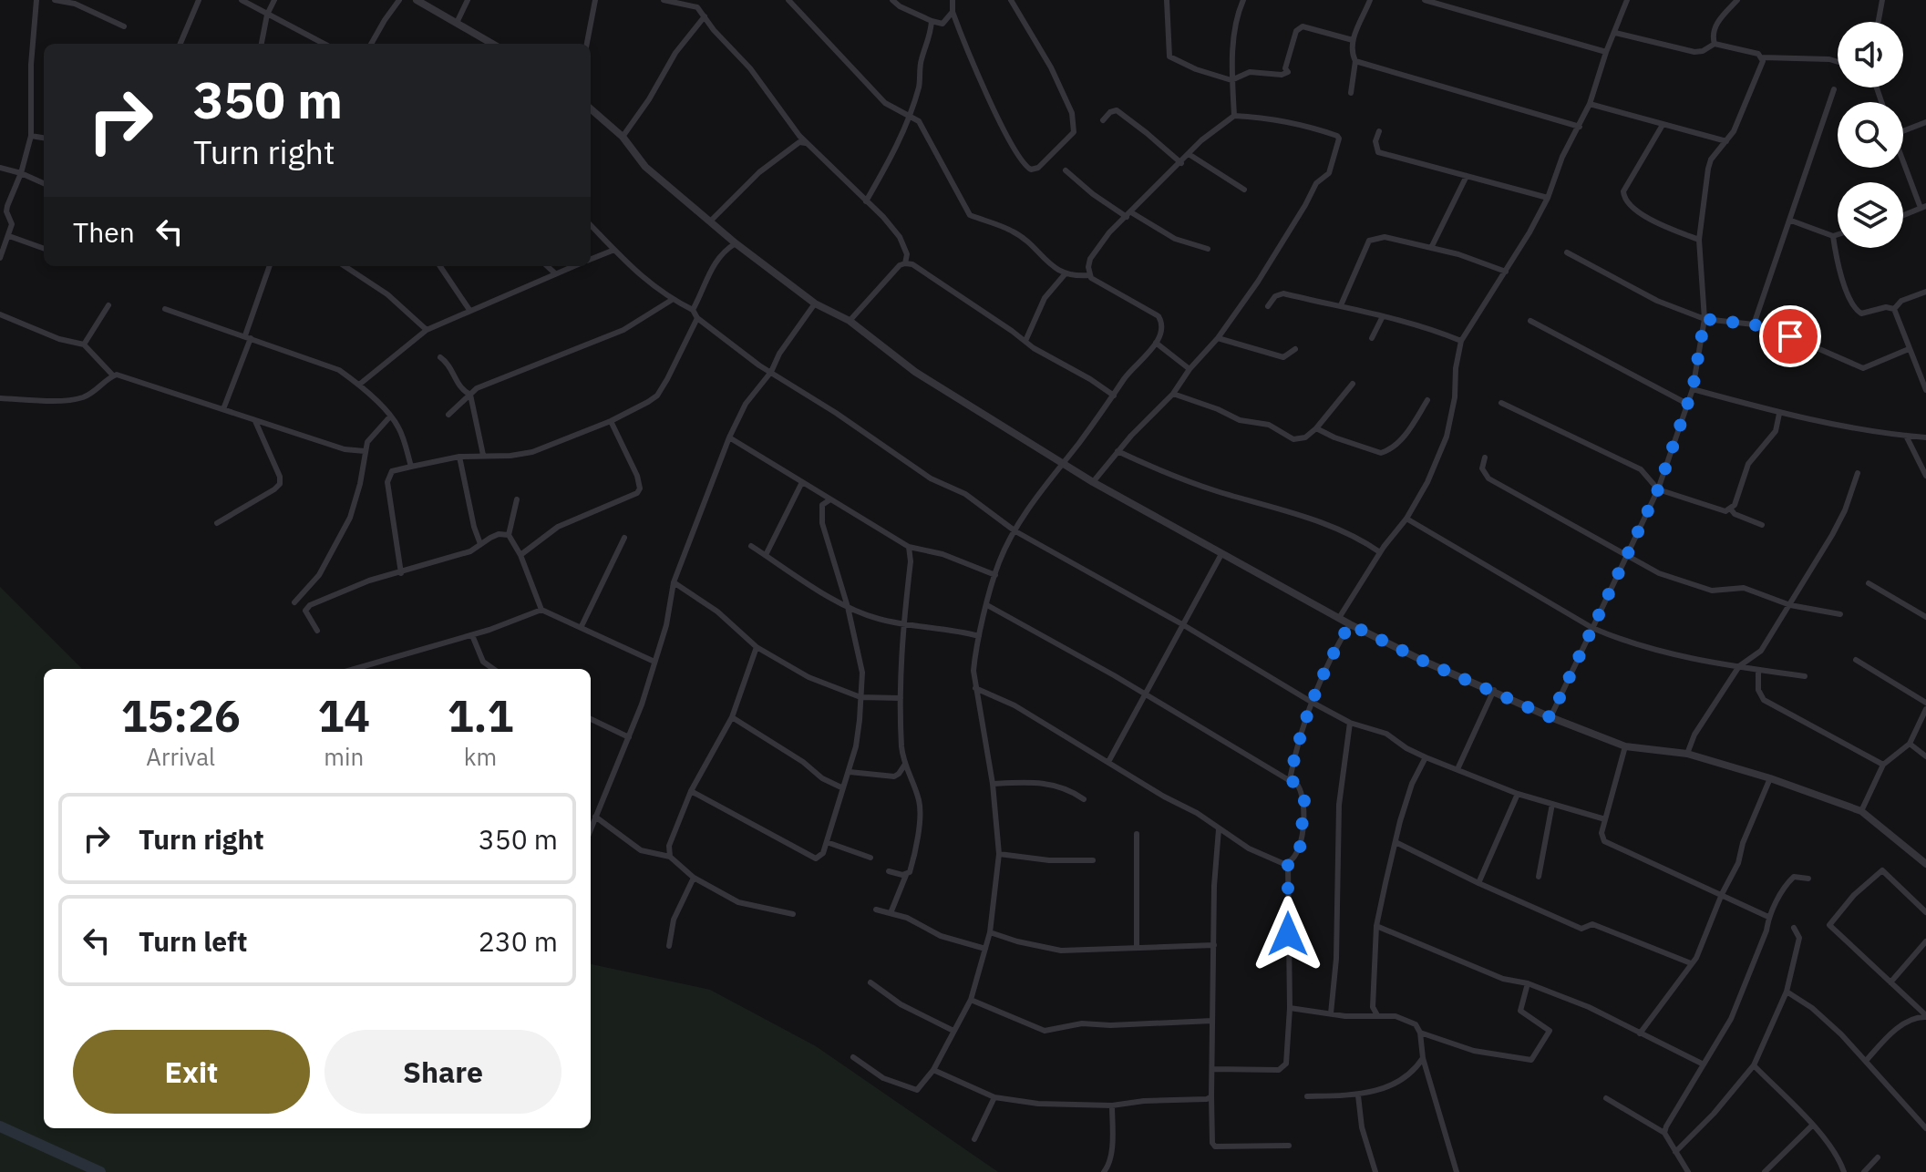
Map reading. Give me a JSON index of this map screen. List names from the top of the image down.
{
  "page": {
    "turn": ["350 m", "Turn right"],
    "then": "Then",
    "eta": [
      "15:26",
      "Arrival",
      "14",
      "min",
      "1.1",
      "km"
    ],
    "list": [
      {
        "name": "Turn right",
        "value": "350 m"
      },
      {
        "name": "Turn left",
        "value": "230 m"
      }
    ],
    "buttons": ["Exit", "Share"]
  }
}
